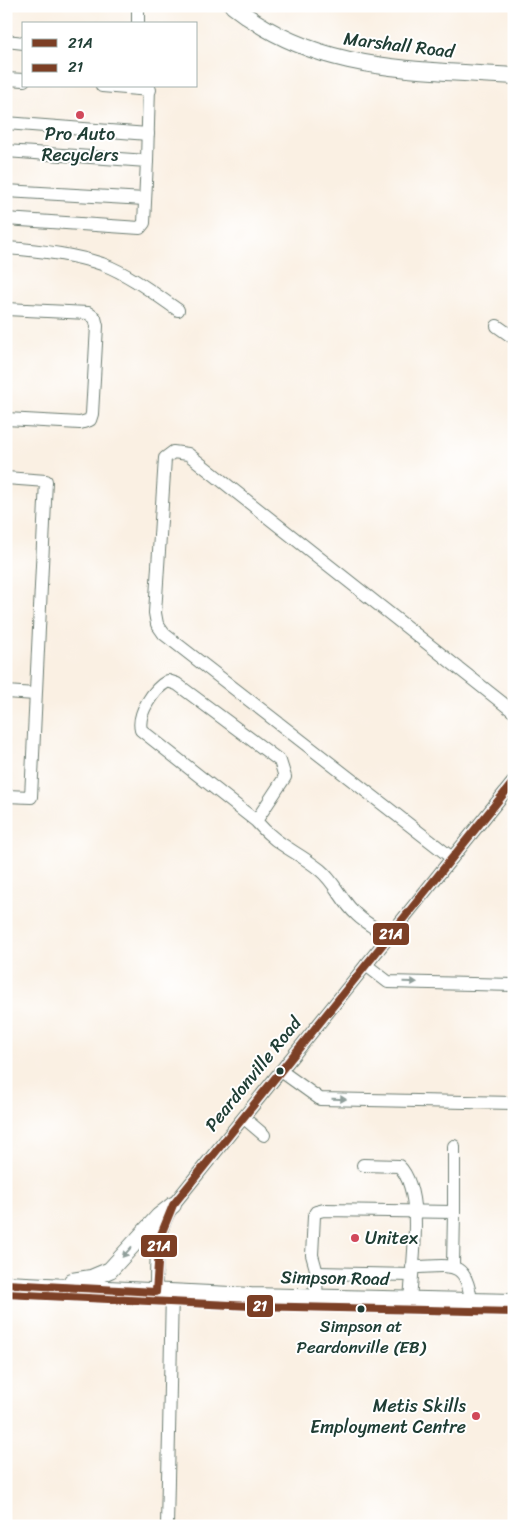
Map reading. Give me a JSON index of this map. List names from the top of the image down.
{
  "streets": {
    "main road": ["Marshall Road", "Simpson Road"],
    "street": ["Peardonville Road"]
  },
  "crossings": [
    ["Peardonville Road", "Simpson Road"]
  ],
  "places": [
    "Pro Auto Recyclers",
    "Unitex",
    "Simpson at Peardonville (EB)",
    "Metis Skills Employment Centre"
  ],
  "lines": ["transit line 21A", "transit line 21"],
  "legend": ["21A", "21"]
}
